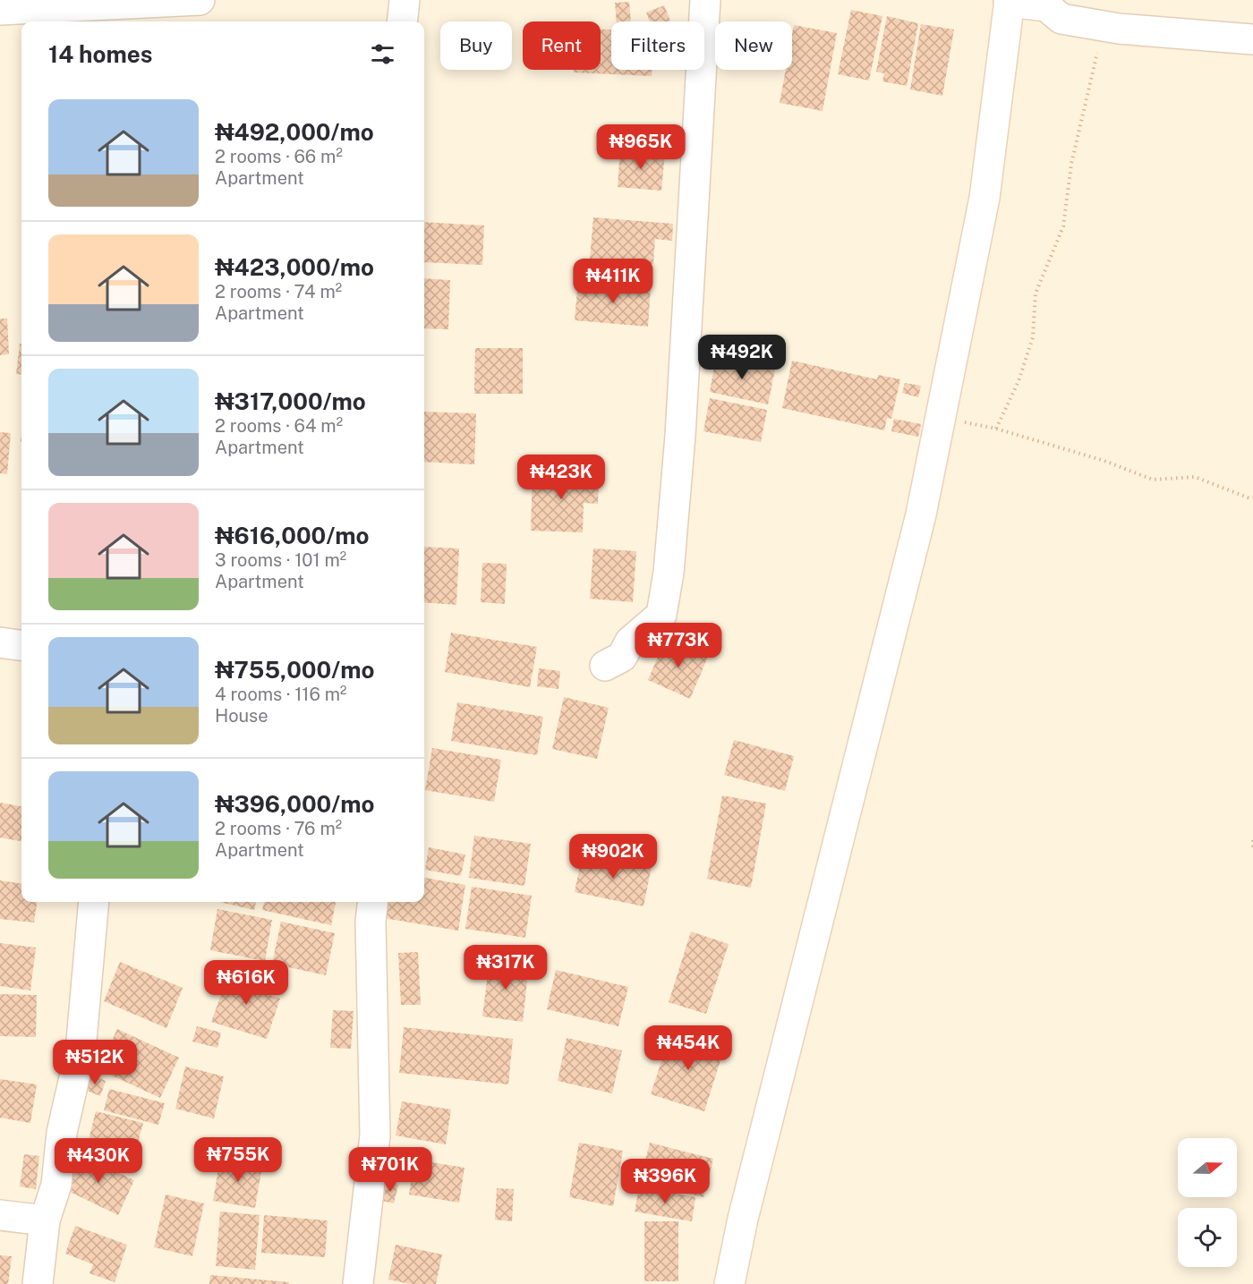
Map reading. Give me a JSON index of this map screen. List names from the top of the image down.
{
  "north": "right",
  "page": {
    "chip": [
      "Buy",
      "Rent",
      "Filters",
      "New"
    ],
    "heading": "14 homes",
    "list": [
      {
        "name": "₦492,000/mo",
        "note": "2 rooms · 66 m² · Apartment"
      },
      {
        "name": "₦423,000/mo",
        "note": "2 rooms · 74 m² · Apartment"
      },
      {
        "name": "₦317,000/mo",
        "note": "2 rooms · 64 m² · Apartment"
      },
      {
        "name": "₦616,000/mo",
        "note": "3 rooms · 101 m² · Apartment"
      },
      {
        "name": "₦755,000/mo",
        "note": "4 rooms · 116 m² · House"
      },
      {
        "name": "₦396,000/mo",
        "note": "2 rooms · 76 m² · Apartment"
      }
    ],
    "price": [
      "₦965K",
      "₦411K",
      "₦492K",
      "₦423K",
      "₦773K",
      "₦902K",
      "₦317K",
      "₦616K",
      "₦454K",
      "₦512K",
      "₦755K",
      "₦430K",
      "₦701K",
      "₦396K"
    ]
  }
}
